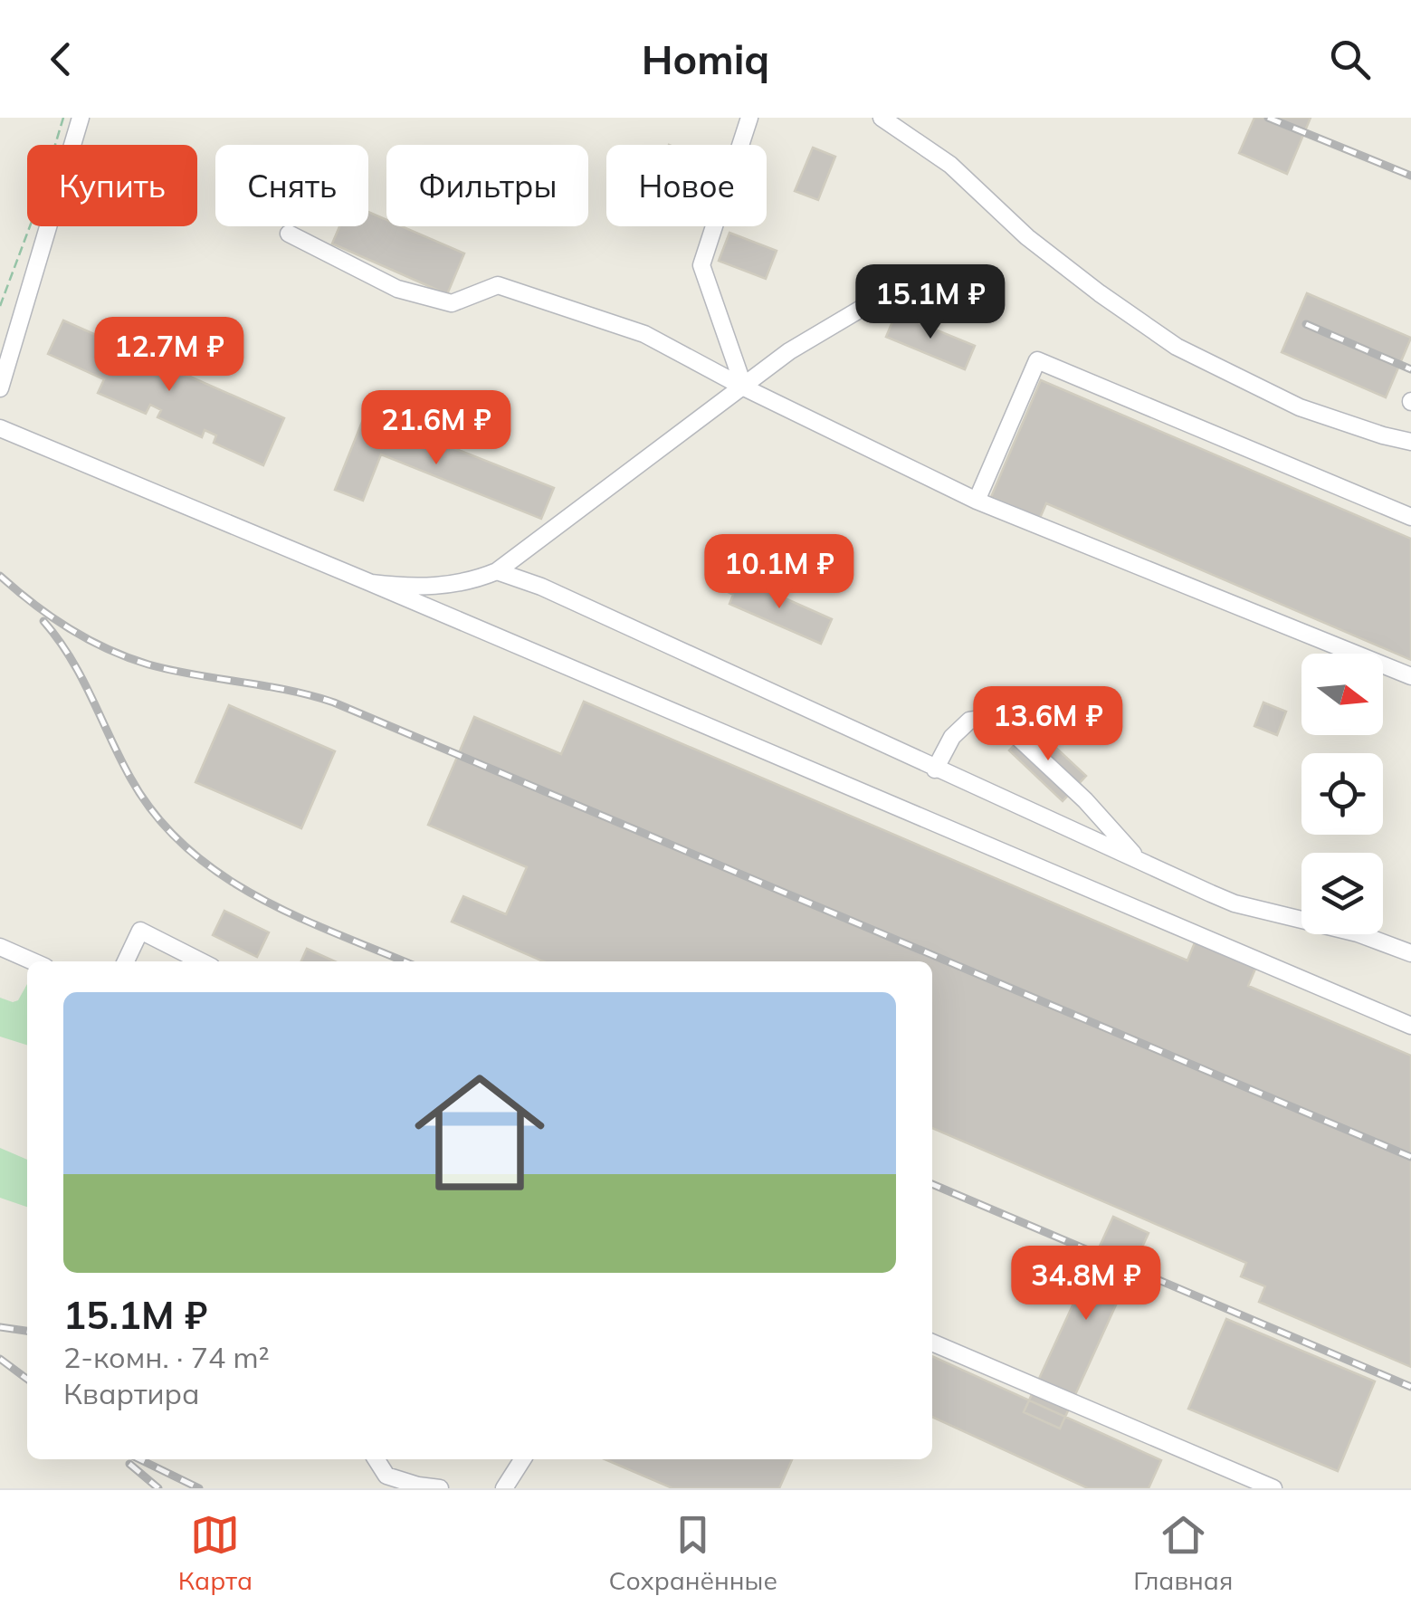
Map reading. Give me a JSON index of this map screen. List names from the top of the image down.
{
  "north": "right",
  "page": {
    "header": "Homiq",
    "chip": [
      "Купить",
      "Снять",
      "Фильтры",
      "Новое"
    ],
    "price": [
      "15.1M ₽",
      "12.7M ₽",
      "21.6M ₽",
      "10.1M ₽",
      "13.6M ₽",
      "34.8M ₽"
    ],
    "list": [
      {
        "name": "15.1M ₽",
        "note": "2-комн. · 74 m² · Квартира"
      }
    ],
    "tabs": ["Карта", "Сохранённые", "Главная"]
  }
}
